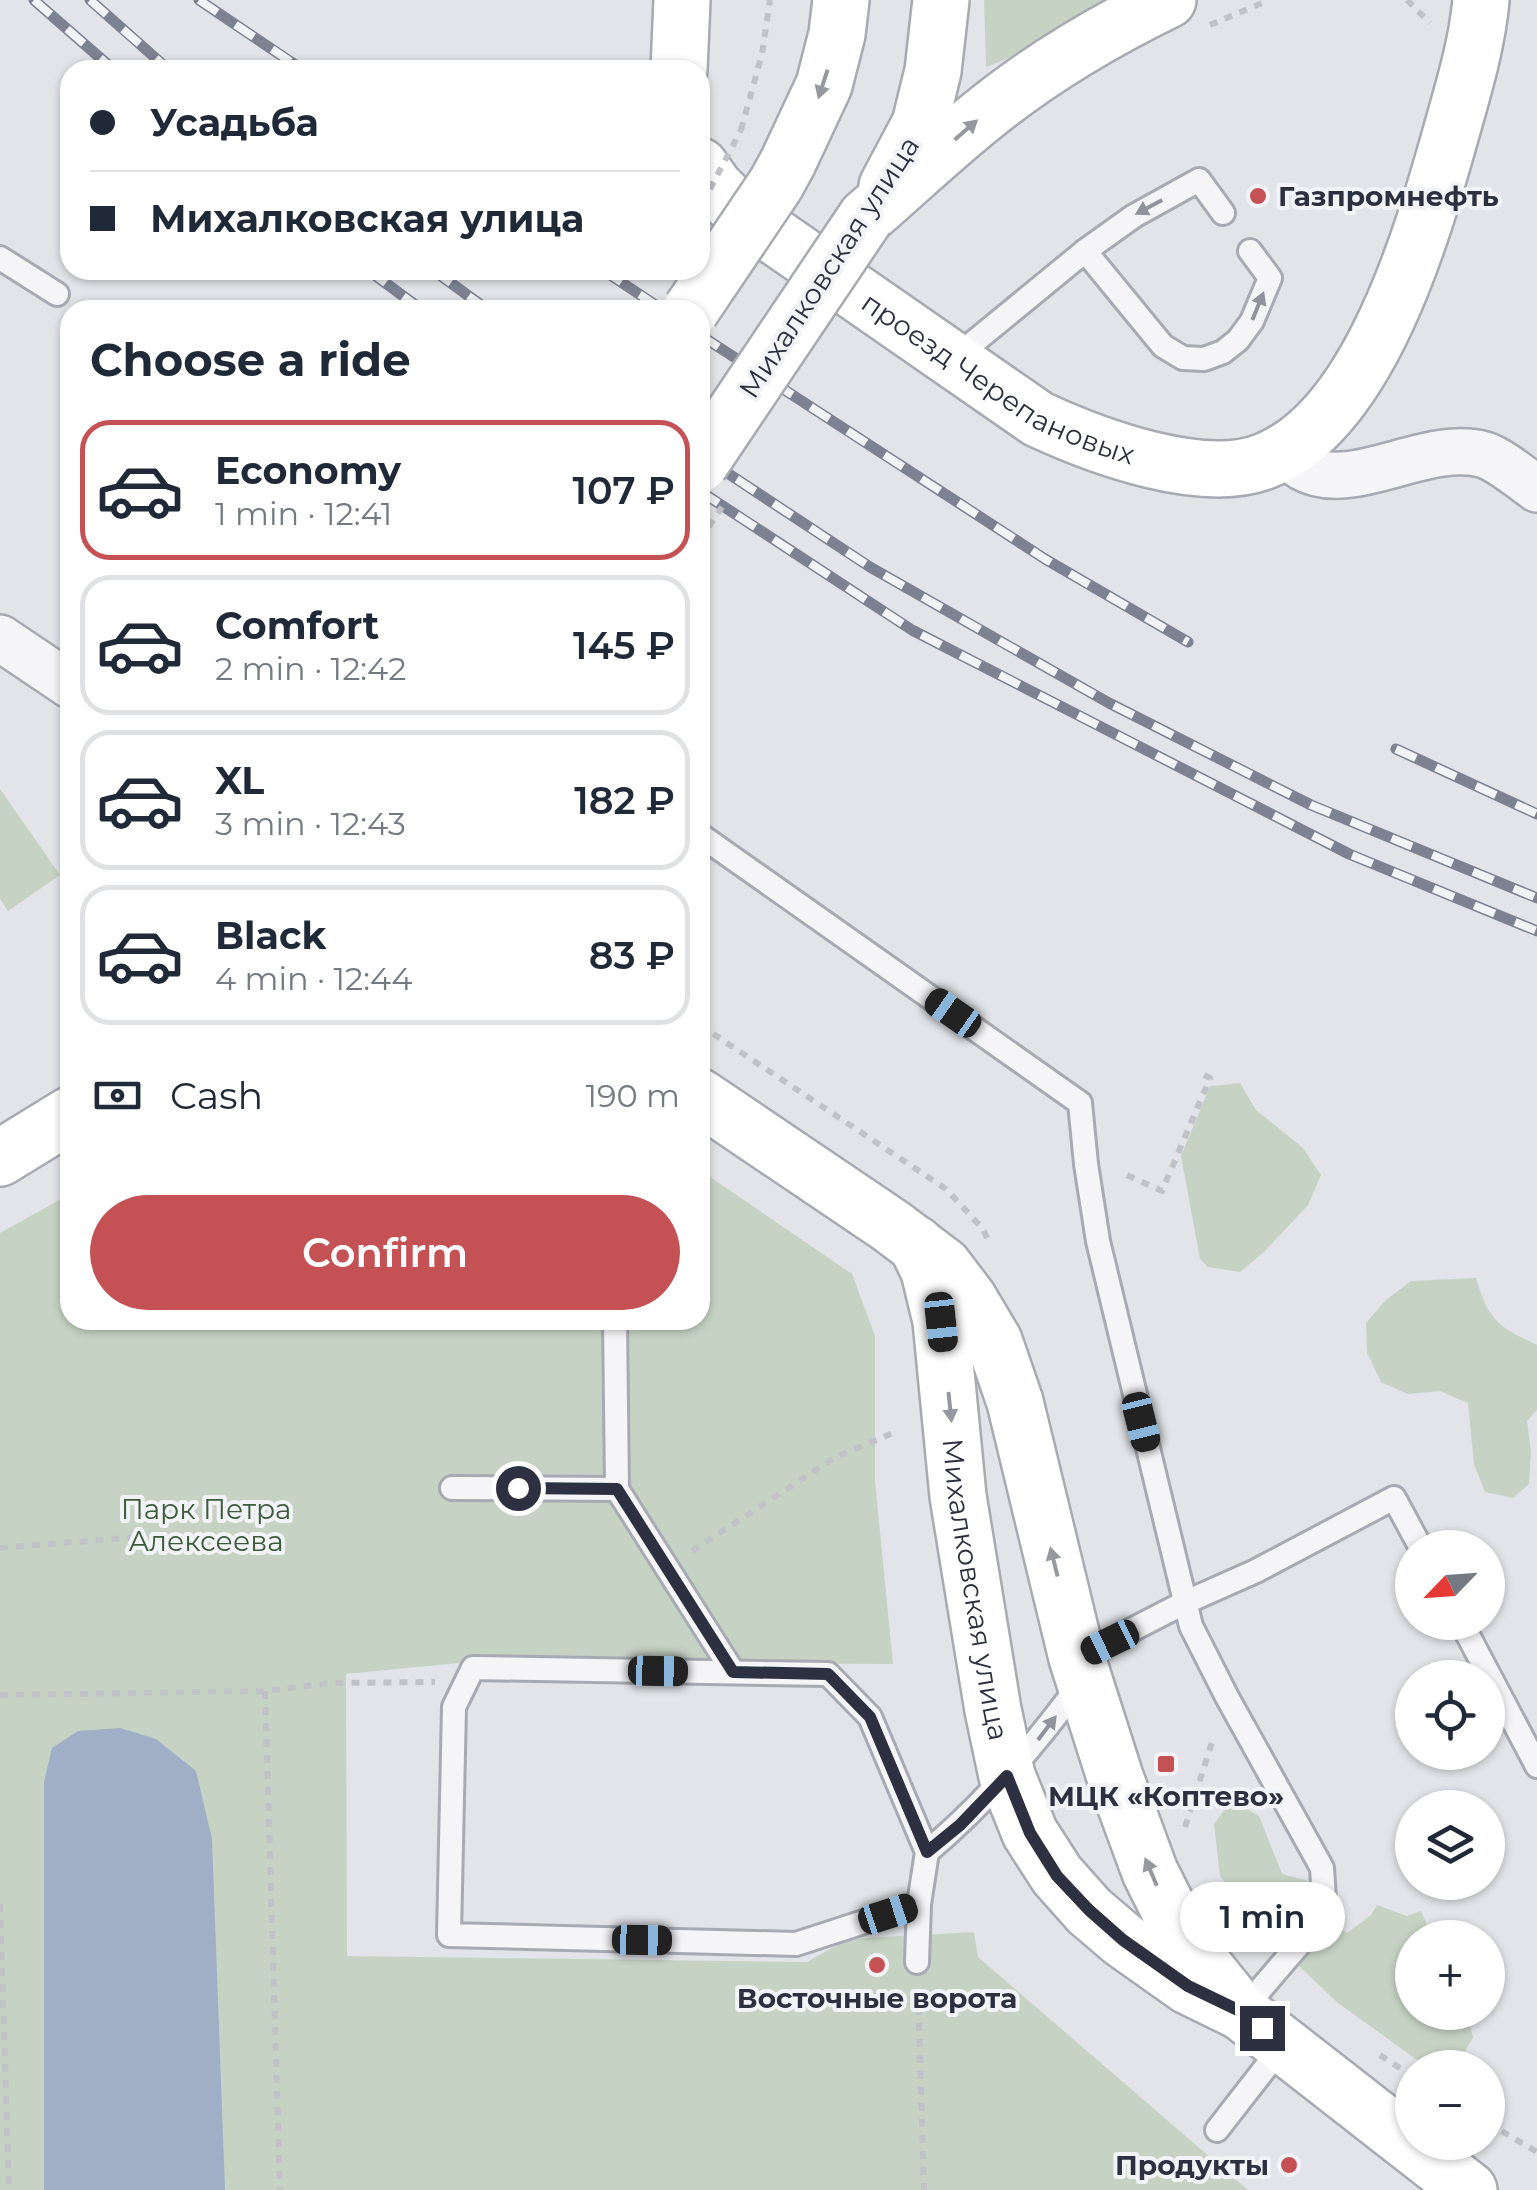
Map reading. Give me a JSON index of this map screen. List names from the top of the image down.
{
  "streets": {
    "street": ["Михалковская улица", "проезд Черепановых"]
  },
  "parks": ["Парк Петра Алексеева"],
  "places": {
    "other": ["Газпромнефть", "Восточные ворота", "Продукты"],
    "transit": ["МЦК «Коптево»"]
  },
  "north": "bottom left",
  "page": {
    "banner": ["Усадьба", "Михалковская улица"],
    "heading": "Choose a ride",
    "list": [
      {
        "name": "Economy",
        "note": "1 min · 12:41",
        "value": "107 ₽"
      },
      {
        "name": "Comfort",
        "note": "2 min · 12:42",
        "value": "145 ₽"
      },
      {
        "name": "XL",
        "note": "3 min · 12:43",
        "value": "182 ₽"
      },
      {
        "name": "Black",
        "note": "4 min · 12:44",
        "value": "83 ₽"
      }
    ],
    "pay": ["Cash", "190 m"],
    "buttons": "Confirm",
    "map_buttons": ["+", "−"],
    "bubble": "1 min"
  }
}
